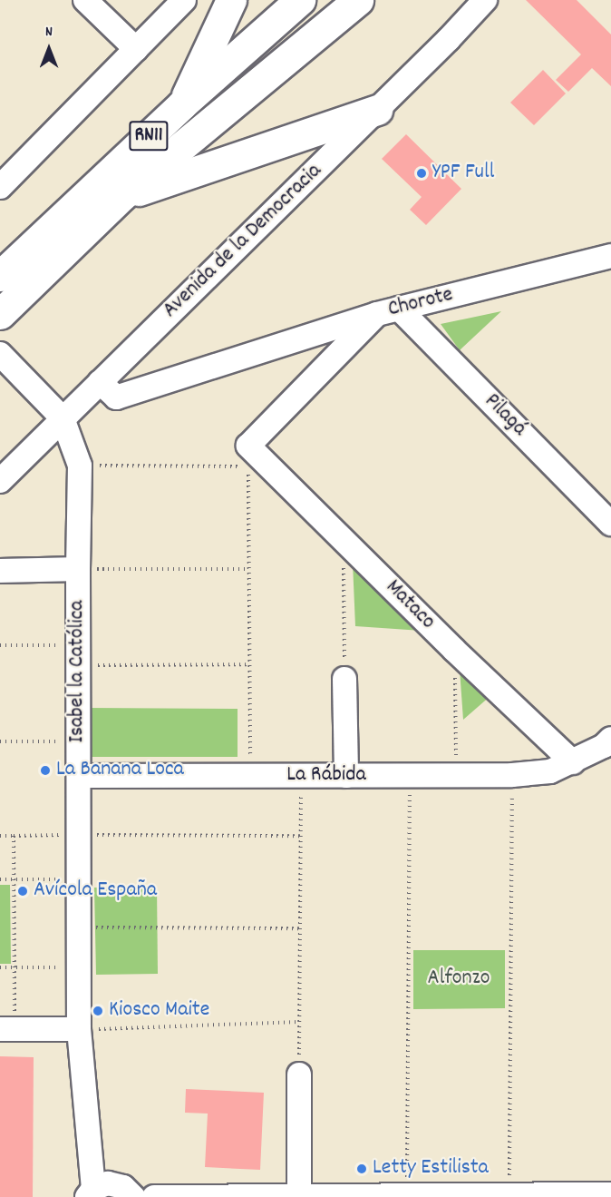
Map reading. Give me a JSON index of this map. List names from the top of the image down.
{
  "streets": {
    "highway": ["RN11"],
    "street": [
      "Avenida de la Democracia",
      "Chorote",
      "Pilagá",
      "Mataco",
      "Isabel la Católica",
      "La Rábida"
    ]
  },
  "crossings": [
    ["Avenida de la Democracia", "Isabel la Católica"],
    ["Chorote", "Pilagá"],
    ["Chorote", "Mataco"],
    ["Mataco", "La Rábida"],
    ["Isabel la Católica", "La Rábida"]
  ],
  "parks": ["Alfonzo"],
  "places": [
    "YPF Full",
    "La Banana Loca",
    "Avícola España",
    "Kiosco Maite",
    "Letty Estilista"
  ],
  "north": "top"
}
